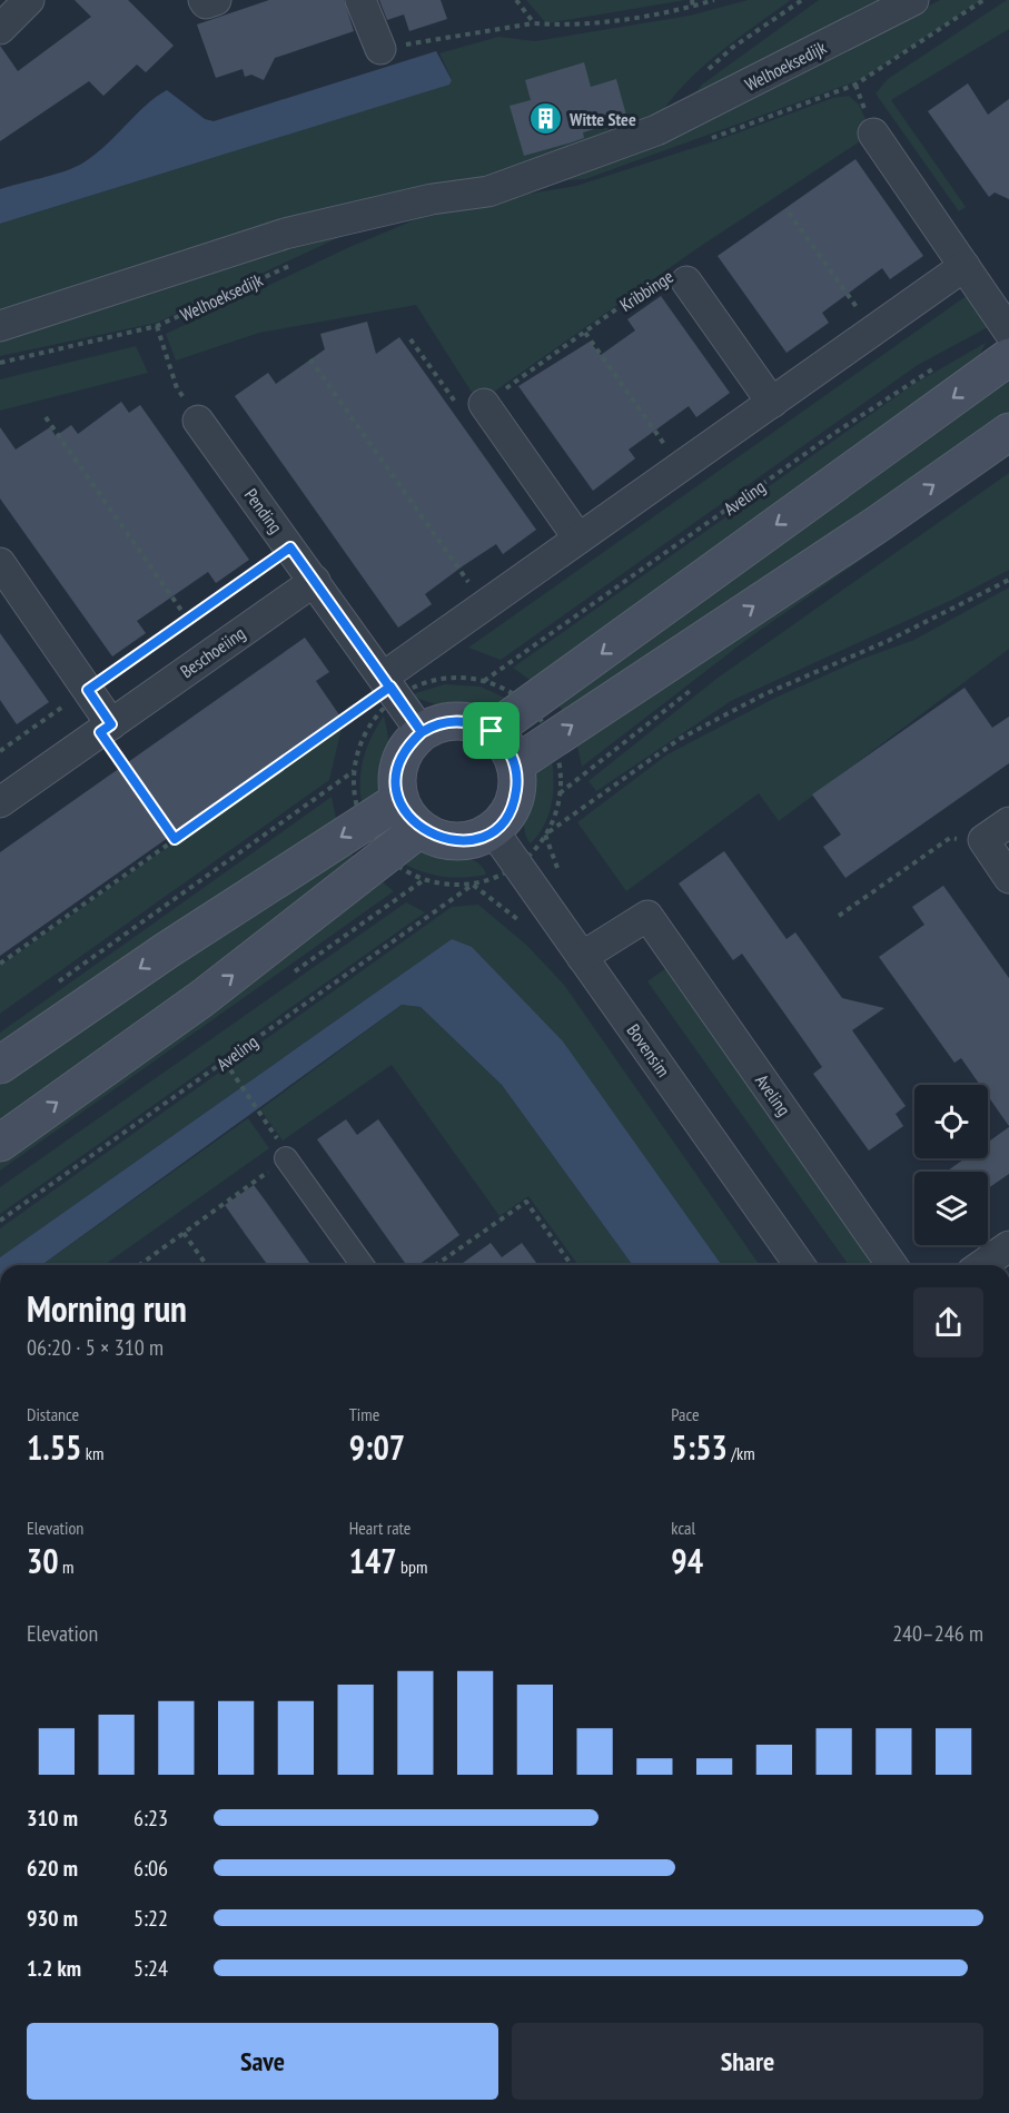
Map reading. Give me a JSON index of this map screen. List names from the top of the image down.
{
  "streets": {
    "street": [
      "Welhoeksedijk",
      "Kribbinge",
      "Aveling",
      "Pending",
      "Beschoeiing",
      "Bovensim"
    ]
  },
  "crossings": [
    ["Aveling", "Bovensim"],
    ["Pending", "Beschoeiing"],
    ["Pending", "Bovensim"]
  ],
  "places": {
    "building": ["Witte Stee"]
  },
  "page": {
    "heading": ["Morning run", "06:20 · 5 × 310 m"],
    "stats": [
      ["Distance", "1.55 km"],
      ["Time", "9:07"],
      ["Pace", "5:53 /km"],
      ["Elevation", "30 m"],
      ["Heart rate", "147 bpm"],
      ["kcal", "94"]
    ],
    "chart": ["Elevation", "240–246 m"],
    "list": [
      {
        "name": "310 m",
        "note": "6:23"
      },
      {
        "name": "620 m",
        "note": "6:06"
      },
      {
        "name": "930 m",
        "note": "5:22"
      },
      {
        "name": "1.2 km",
        "note": "5:24"
      }
    ],
    "buttons": ["Save", "Share"]
  }
}
